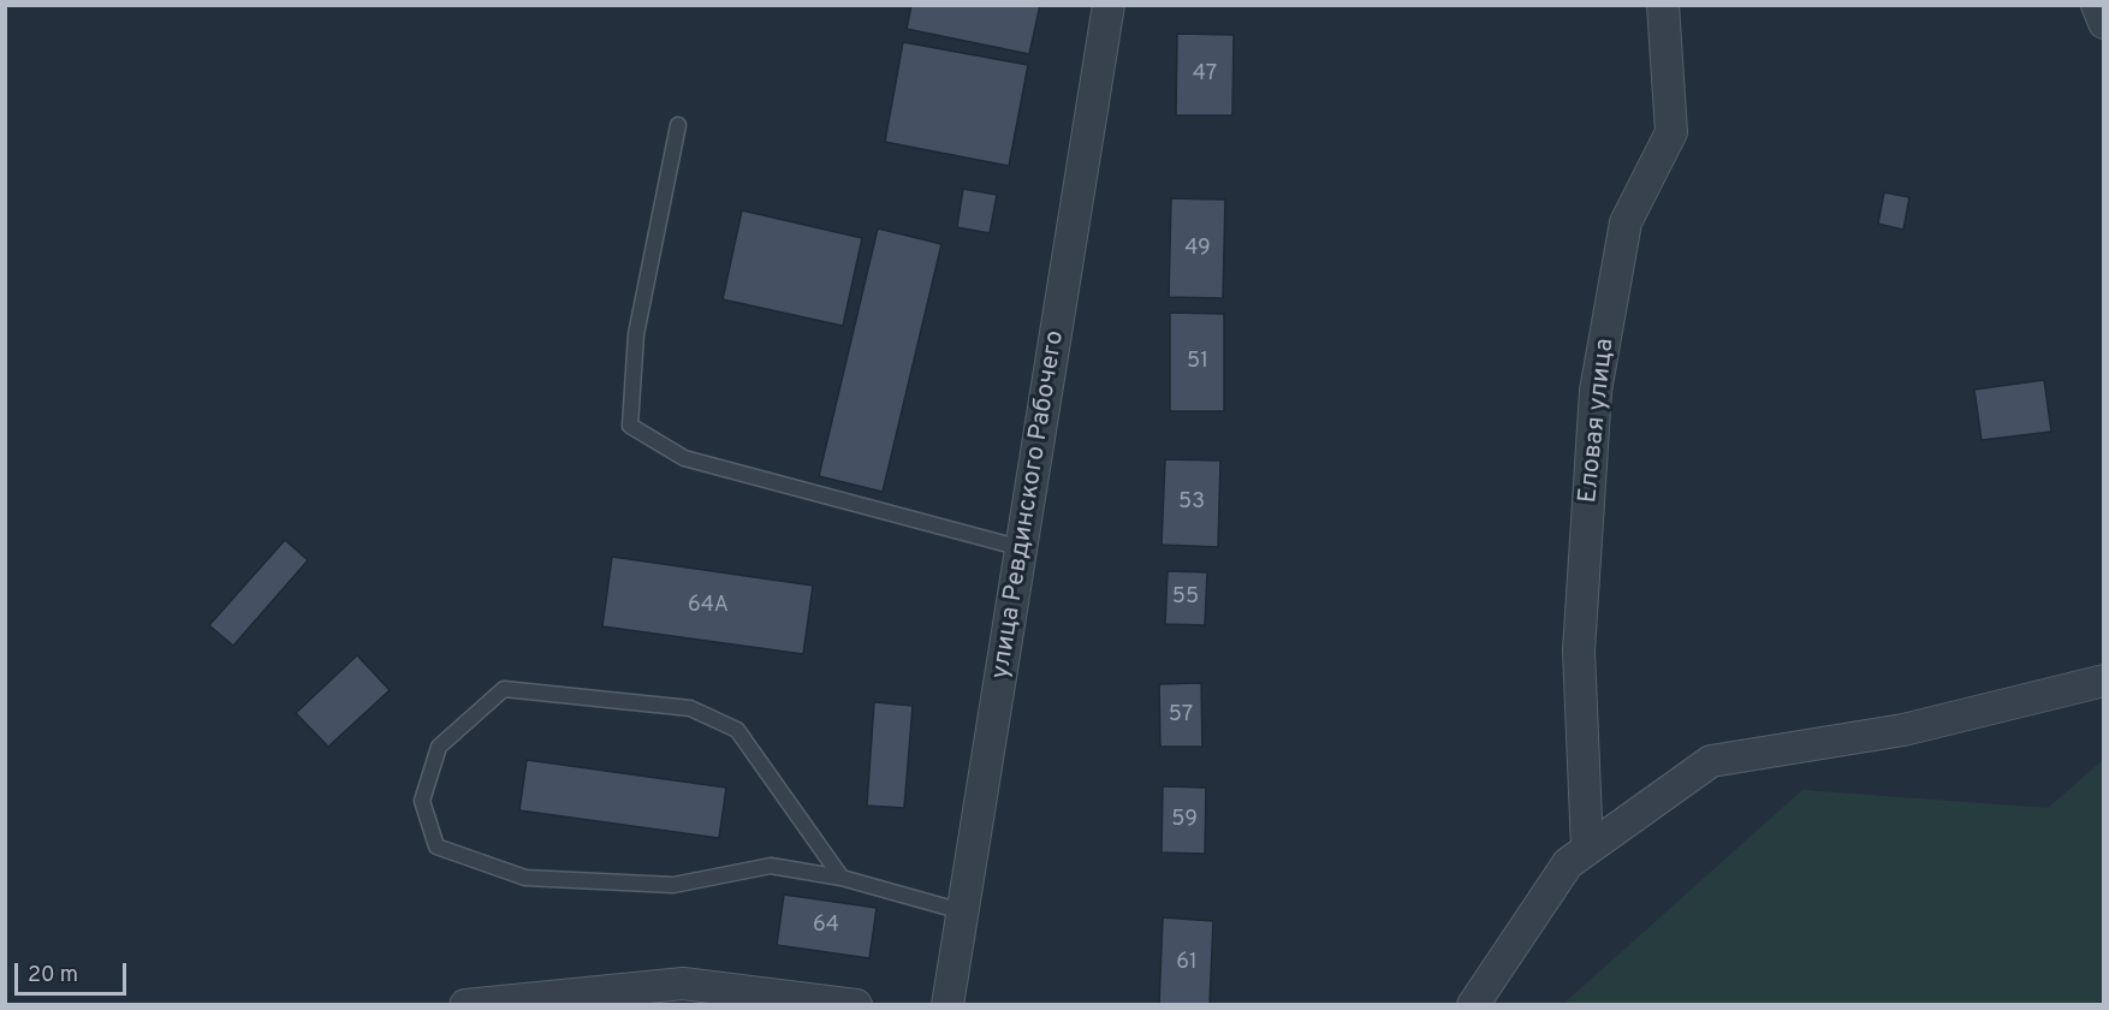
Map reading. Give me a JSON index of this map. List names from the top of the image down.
{
  "streets": {
    "street": ["Еловая улица", "улица Ревдинского Рабочего"]
  },
  "house_numbers": [
    "47",
    "49",
    "51",
    "53",
    "55",
    "64А",
    "57",
    "59",
    "64",
    "61"
  ],
  "scale_bar": "20 m"
}
